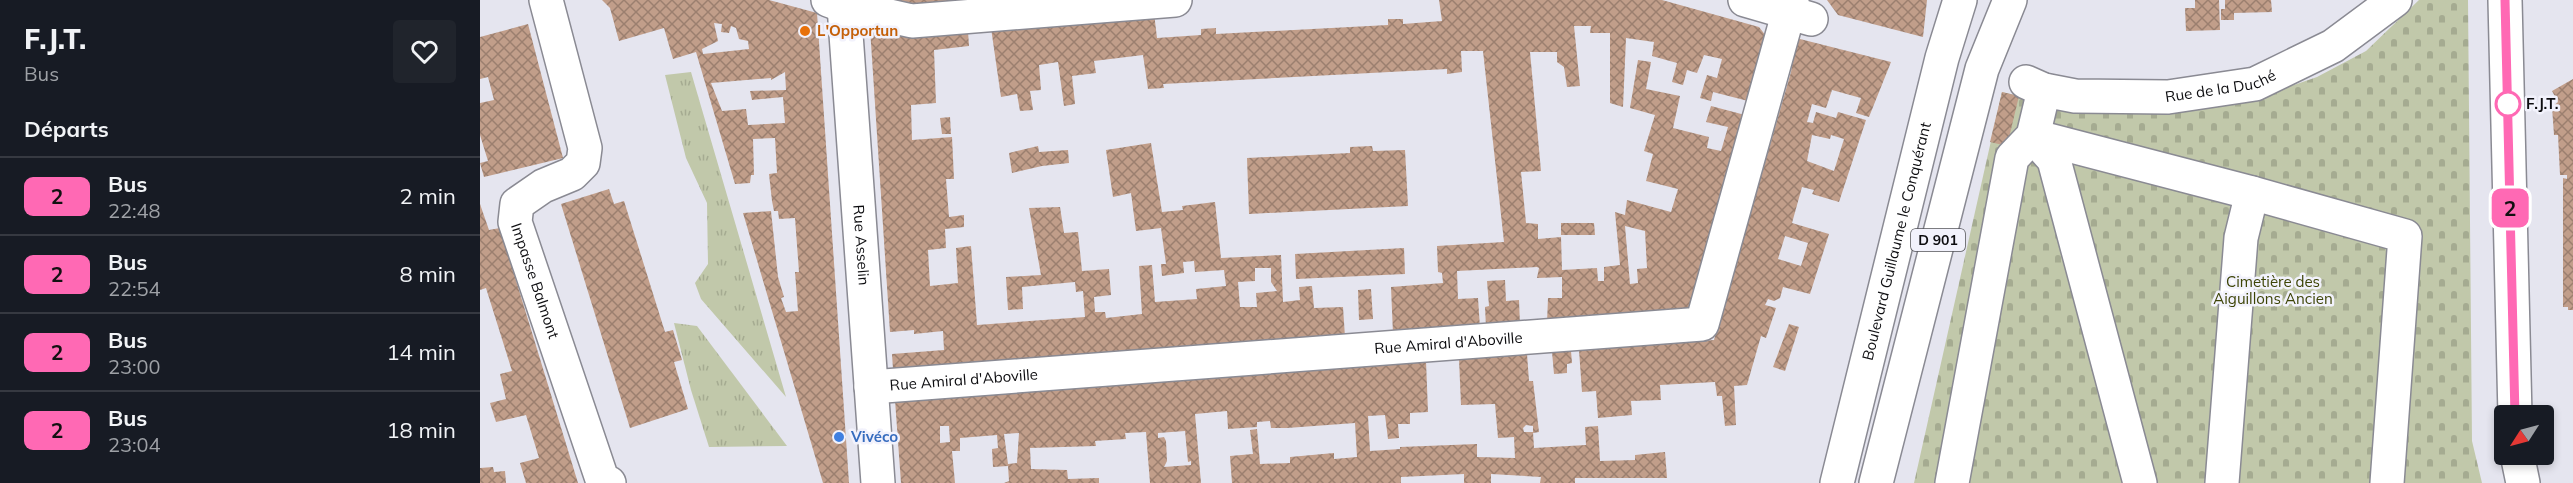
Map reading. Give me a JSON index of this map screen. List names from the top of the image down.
{
  "streets": {
    "street": [
      "Rue de la Duché",
      "D 901",
      "Boulevard Guillaume le Conquérant",
      "Rue Asselin",
      "Impasse Balmont",
      "Rue Amiral d'Aboville"
    ]
  },
  "crossings": [
    ["Rue Asselin", "Rue Amiral d'Aboville"]
  ],
  "parks": ["Cimetière des Aiguillons Ancien"],
  "places": ["L'Opportun", "F.J.T.", "Vivéco"],
  "lines": ["bus line 2"],
  "north": "bottom left",
  "page": {
    "heading": [
      ["F.J.T.", "Bus"],
      "Départs"
    ],
    "on_map": "2",
    "list": [
      {
        "mark": "2",
        "name": "Bus",
        "note": "22:48",
        "value": "2 min"
      },
      {
        "mark": "2",
        "name": "Bus",
        "note": "22:54",
        "value": "8 min"
      },
      {
        "mark": "2",
        "name": "Bus",
        "note": "23:00",
        "value": "14 min"
      },
      {
        "mark": "2",
        "name": "Bus",
        "note": "23:04",
        "value": "18 min"
      }
    ]
  }
}
